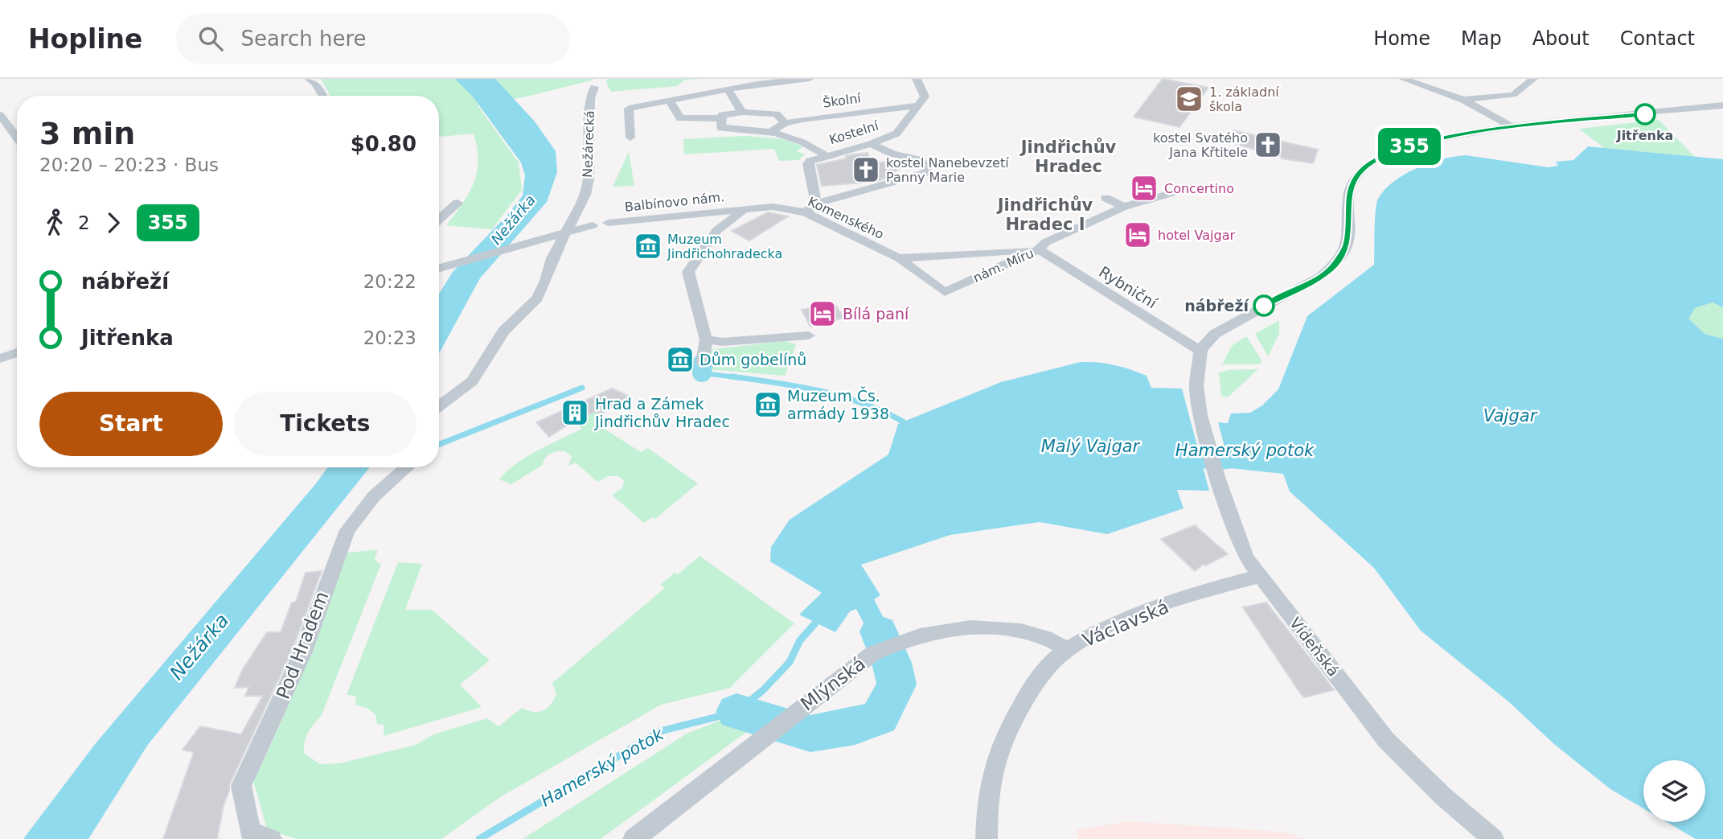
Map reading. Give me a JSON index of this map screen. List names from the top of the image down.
{
  "streets": {
    "street": [
      "Školní",
      "Kostelní",
      "Nežárecká",
      "Balbínovo nám.",
      "Komenského",
      "nám. Míru",
      "Rybniční",
      "Václavská",
      "Pod Hradem",
      "Vídeňská",
      "Mlýnská"
    ]
  },
  "crossings": [
    ["Školní", "Kostelní"],
    ["Balbínovo nám.", "Komenského"],
    ["Komenského", "nám. Míru"],
    ["nám. Míru", "Rybniční"],
    ["Rybniční", "Vídeňská"],
    ["Václavská", "Vídeňská"],
    ["Václavská", "Mlýnská"]
  ],
  "districts": ["Jindřichův Hradec", "Jindřichův Hradec I"],
  "water": [
    "Nežárka",
    "Vajgar",
    "Malý Vajgar",
    "Hamerský potok"
  ],
  "places": {
    "school or university": ["1. základní škola"],
    "other": ["Jitřenka", "nábřeží"],
    "church": ["kostel Svatého Jana Křtitele", "kostel Nanebevzetí Panny Marie"],
    "hotel": ["Concertino", "hotel Vajgar", "Bílá paní"],
    "museum": ["Muzeum Jindřichohradecka", "Dům gobelínů", "Muzeum Čs. armády 1938"],
    "building": ["Hrad a Zámek Jindřichův Hradec"]
  },
  "lines": ["bus line 355"],
  "page": {
    "header": "Hopline",
    "search": "Search here",
    "nav": [
      "Home",
      "Map",
      "About",
      "Contact"
    ],
    "on_map": "355",
    "heading": ["3 min", "20:20 – 20:23 · Bus", "$0.80"],
    "legs": ["2", "355"],
    "list": [
      {
        "name": "nábřeží",
        "value": "20:22"
      },
      {
        "name": "Jitřenka",
        "value": "20:23"
      }
    ],
    "buttons": ["Start", "Tickets"]
  }
}
